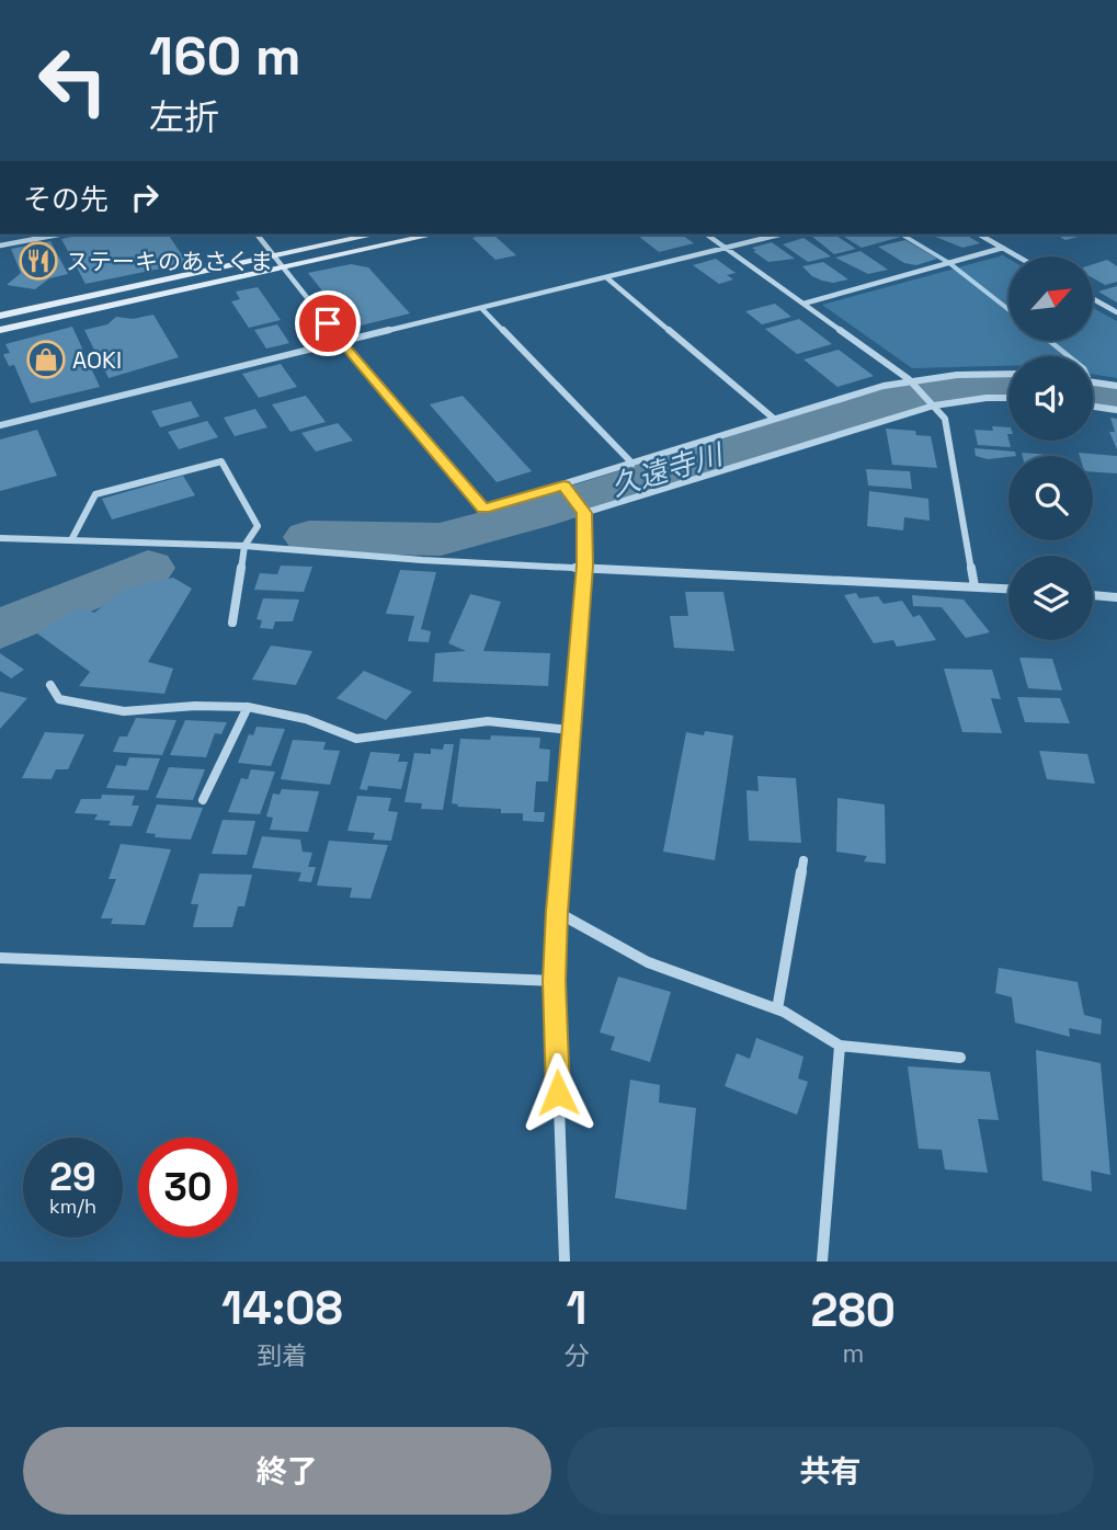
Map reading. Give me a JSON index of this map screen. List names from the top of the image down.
{
  "water": ["久遠寺川"],
  "places": {
    "restaurant": ["ステーキのあさくま"],
    "shop": ["AOKI"]
  },
  "north": "top right",
  "page": {
    "turn": ["160 m", "左折"],
    "then": "その先",
    "speed": "29 km/h",
    "limit": "30",
    "eta": [
      "14:08",
      "到着",
      "1",
      "分",
      "280",
      "m"
    ],
    "buttons": ["終了", "共有"]
  }
}
